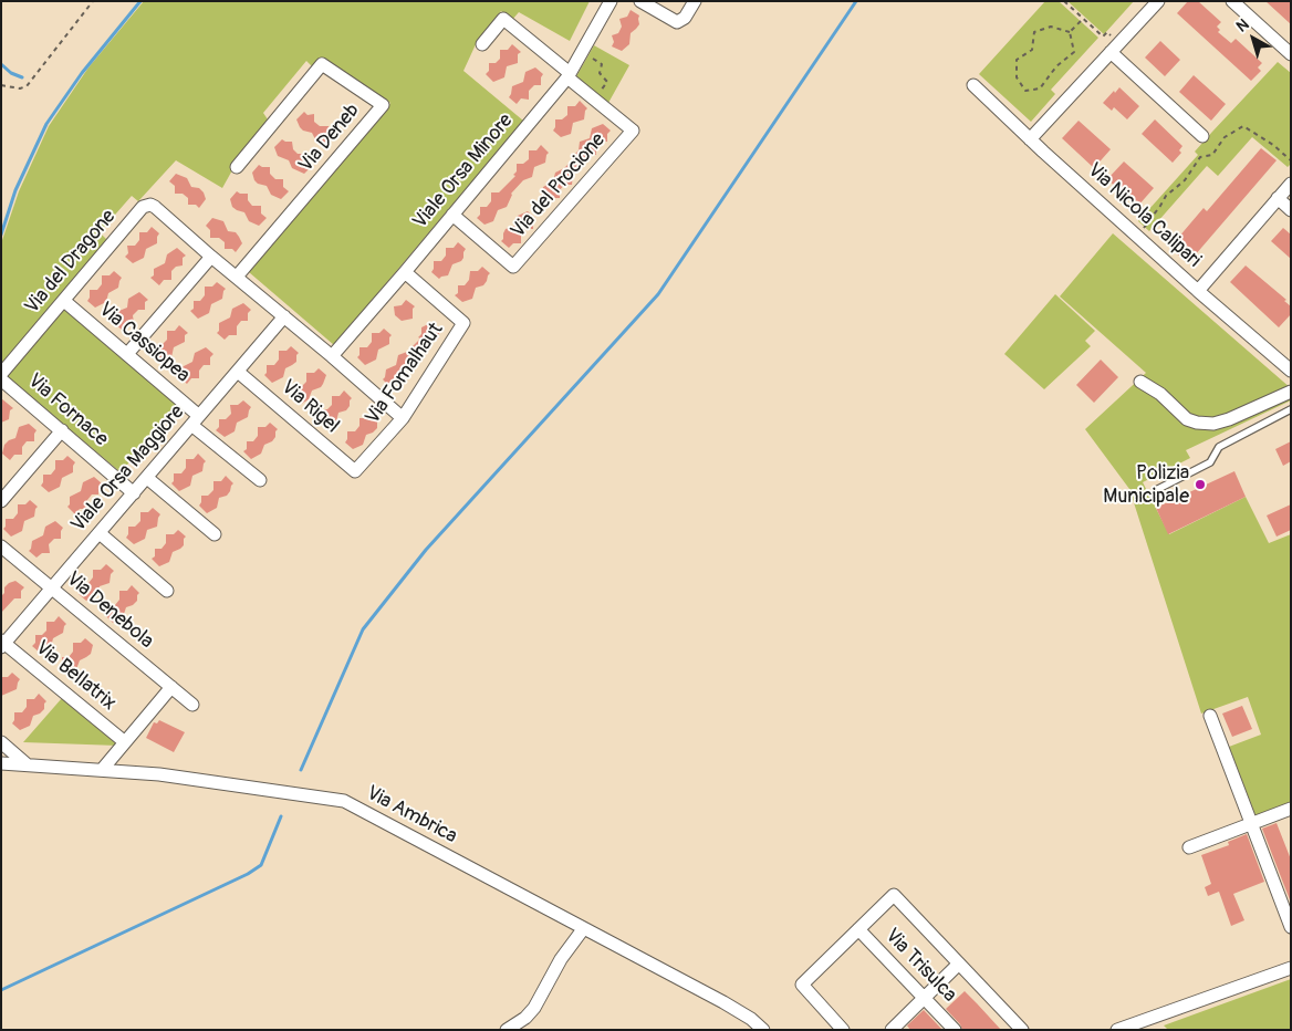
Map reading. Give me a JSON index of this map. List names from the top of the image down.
{
  "streets": {
    "street": [
      "Via Deneb",
      "Viale Orsa Minore",
      "Via del Procione",
      "Via Nicola Calipari",
      "Via del Dragone",
      "Via Cassiopea",
      "Via Fomalhaut",
      "Via Rigel",
      "Via Fornace",
      "Viale Orsa Maggiore",
      "Via Denebola",
      "Via Bellatrix",
      "Via Ambrica",
      "Via Trisulca"
    ]
  },
  "crossings": [
    ["Viale Orsa Minore", "Via del Procione"],
    ["Viale Orsa Minore", "Via Fomalhaut"],
    ["Via del Dragone", "Via Cassiopea"],
    ["Via Cassiopea", "Viale Orsa Maggiore"],
    ["Via Fomalhaut", "Via Rigel"],
    ["Via Rigel", "Viale Orsa Maggiore"],
    ["Via Fornace", "Viale Orsa Maggiore"],
    ["Viale Orsa Maggiore", "Via Denebola"],
    ["Viale Orsa Maggiore", "Via Bellatrix"]
  ],
  "places": ["Polizia Municipale"],
  "north": "top left"
}
